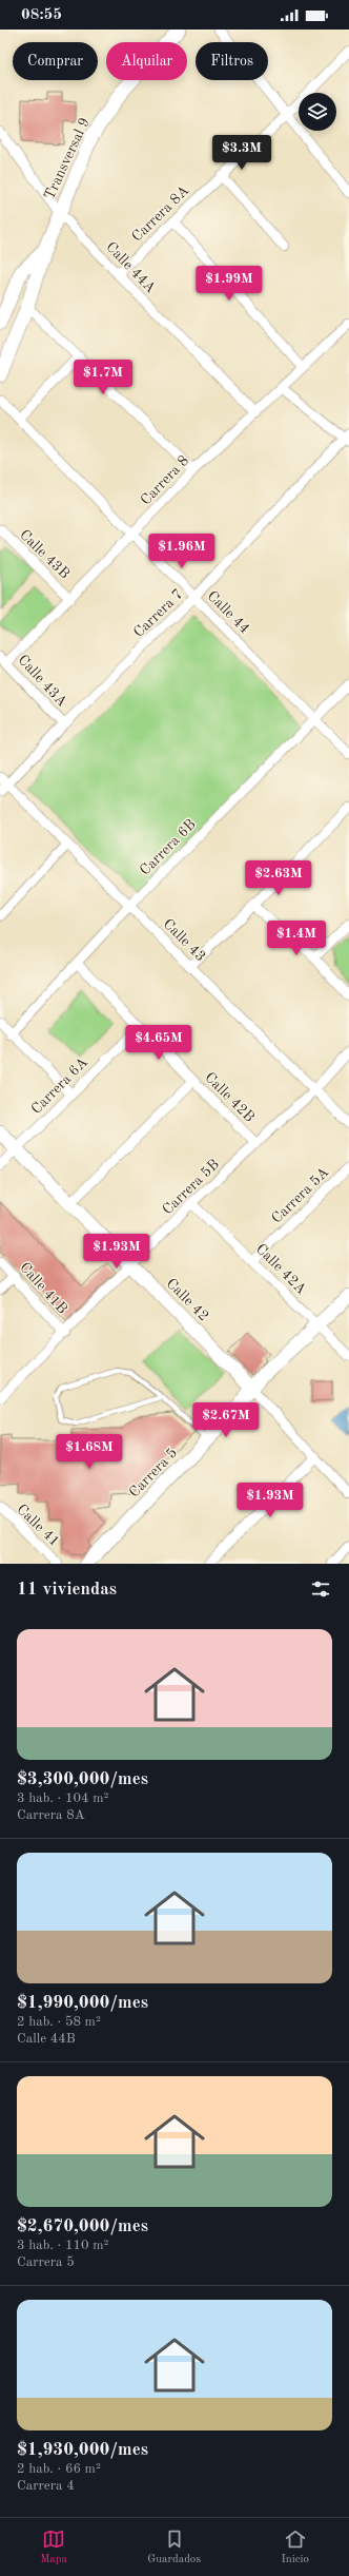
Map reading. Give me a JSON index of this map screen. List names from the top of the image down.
{
  "streets": {
    "street": [
      "Transversal 9",
      "Carrera 8A",
      "Calle 44A",
      "Carrera 8",
      "Calle 43B",
      "Calle 44",
      "Carrera 7",
      "Calle 43A",
      "Carrera 6B",
      "Calle 43",
      "Carrera 6A",
      "Calle 42B",
      "Carrera 5B",
      "Carrera 5A",
      "Calle 42A",
      "Calle 41B",
      "Calle 42",
      "Carrera 5",
      "Calle 41"
    ]
  },
  "crossings": [
    ["Transversal 9", "Calle 44A"],
    ["Carrera 8A", "Calle 44A"],
    ["Calle 44A", "Carrera 8"],
    ["Carrera 8", "Calle 43B"],
    ["Carrera 8", "Calle 44"],
    ["Carrera 8", "Calle 43A"],
    ["Calle 44", "Carrera 7"],
    ["Calle 44", "Carrera 6B"],
    ["Carrera 7", "Calle 43A"],
    ["Carrera 7", "Calle 43"],
    ["Carrera 6B", "Calle 43"],
    ["Carrera 6B", "Calle 42B"],
    ["Calle 43", "Carrera 5B"],
    ["Carrera 6A", "Calle 42B"],
    ["Carrera 6A", "Calle 42"],
    ["Calle 42B", "Carrera 5B"],
    ["Carrera 5B", "Calle 42A"],
    ["Carrera 5B", "Calle 41B"],
    ["Carrera 5B", "Calle 42"],
    ["Carrera 5A", "Calle 42A"],
    ["Calle 42A", "Carrera 5"],
    ["Calle 42", "Carrera 5"]
  ],
  "page": {
    "status": "08:55",
    "chip": ["Comprar", "Alquilar", "Filtros"],
    "price": [
      "$3.3M",
      "$1.99M",
      "$1.7M",
      "$1.96M",
      "$2.63M",
      "$1.4M",
      "$4.65M",
      "$1.93M",
      "$2.67M",
      "$1.68M",
      "$1.93M"
    ],
    "heading": "11 viviendas",
    "list": [
      {
        "name": "$3,300,000/mes",
        "note": "3 hab. · 104 m² · Carrera 8A"
      },
      {
        "name": "$1,990,000/mes",
        "note": "2 hab. · 58 m² · Calle 44B"
      },
      {
        "name": "$2,670,000/mes",
        "note": "3 hab. · 110 m² · Carrera 5"
      },
      {
        "name": "$1,930,000/mes",
        "note": "2 hab. · 66 m² · Carrera 4"
      }
    ],
    "tabs": ["Mapa", "Guardados", "Inicio"]
  }
}
